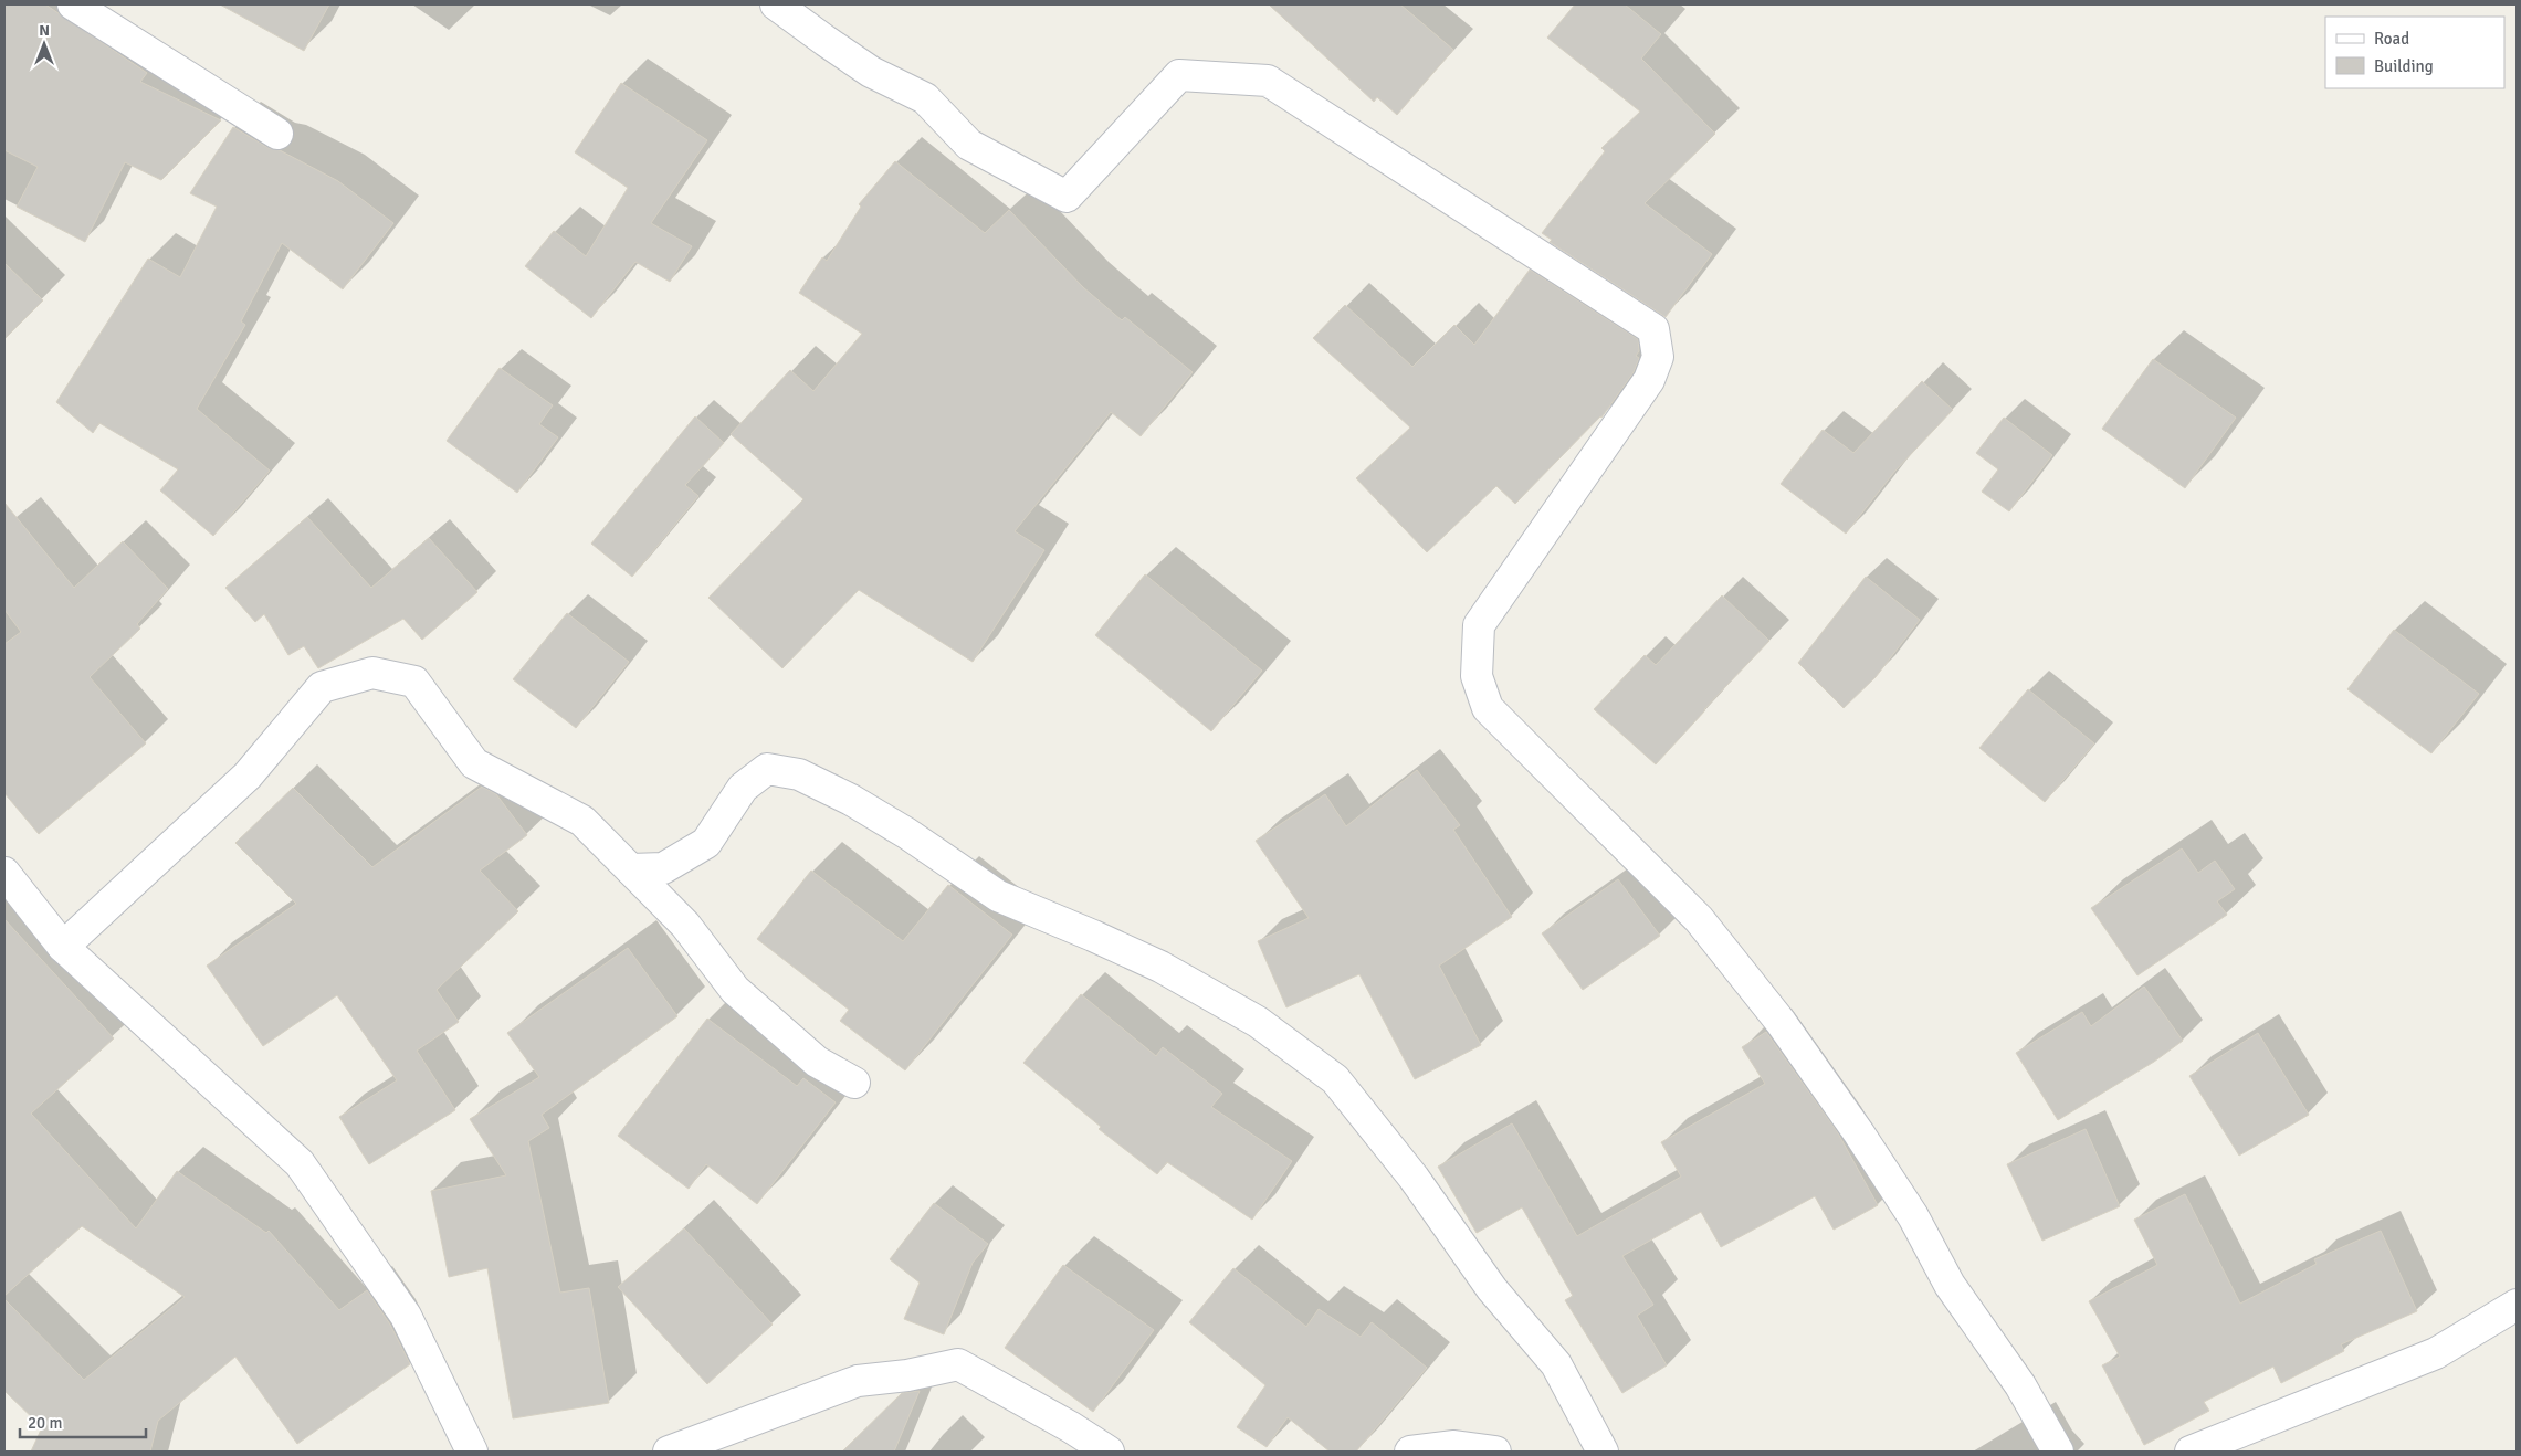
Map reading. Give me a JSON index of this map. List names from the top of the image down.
{
  "legend": ["Road", "Building"],
  "scale_bar": "20 m",
  "north": "top"
}
